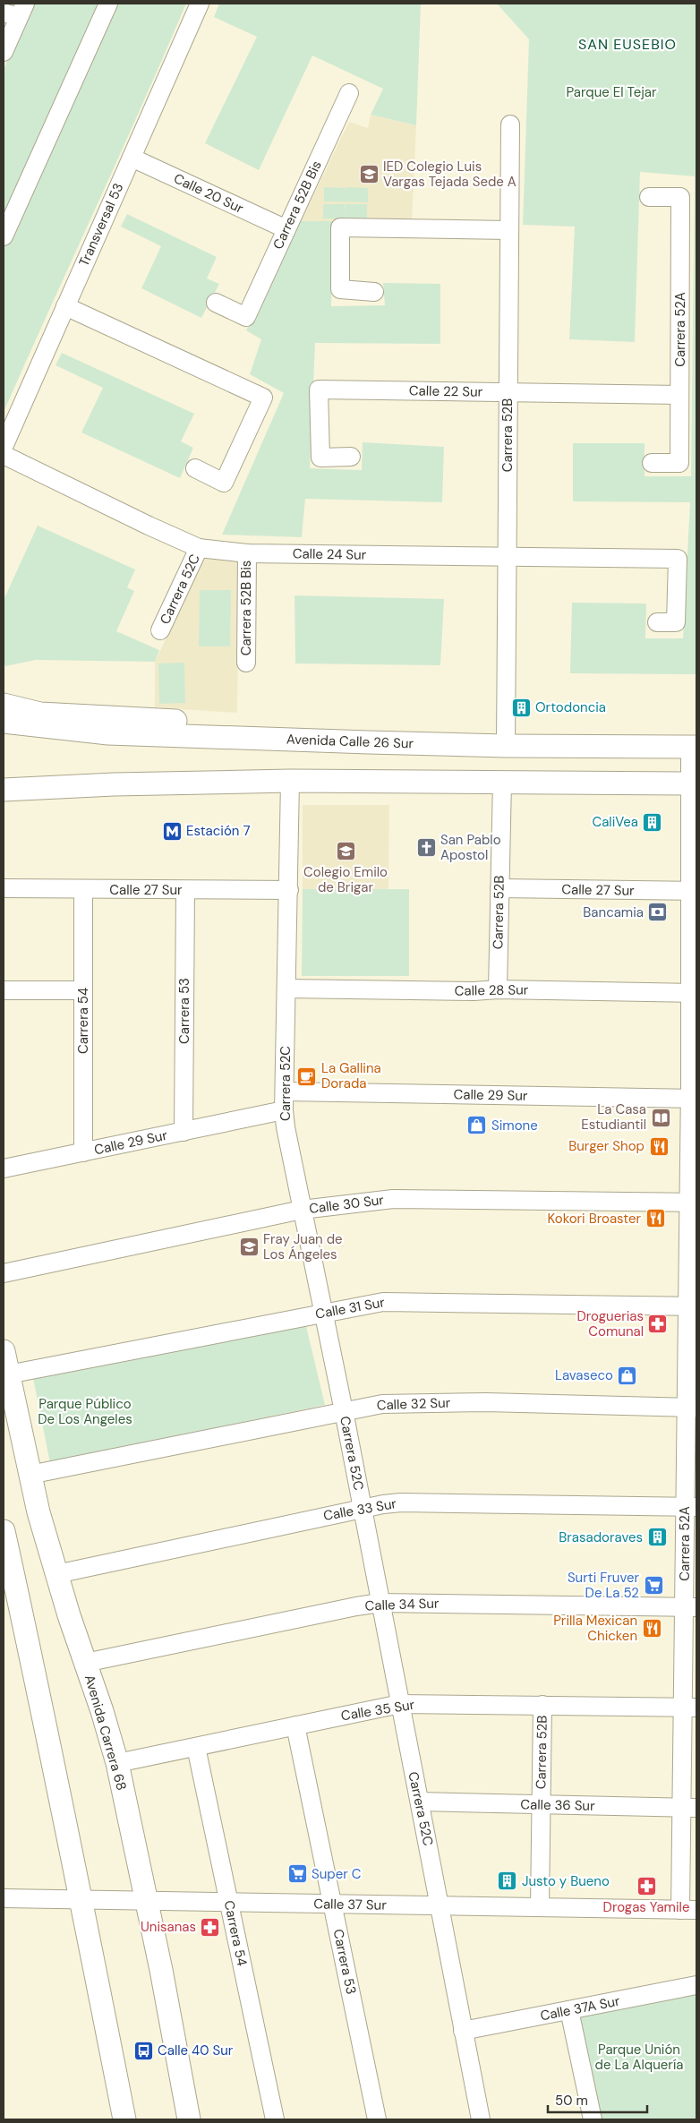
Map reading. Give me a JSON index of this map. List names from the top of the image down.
{
  "streets": {
    "main road": ["Avenida Calle 26 Sur", "Avenida Carrera 68"],
    "street": [
      "Calle 20 Sur",
      "Carrera 52B Bis",
      "Transversal 53",
      "Carrera 52A",
      "Calle 22 Sur",
      "Carrera 52B",
      "Calle 24 Sur",
      "Carrera 52C",
      "Calle 27 Sur",
      "Calle 28 Sur",
      "Carrera 53",
      "Carrera 54",
      "Calle 29 Sur",
      "Calle 30 Sur",
      "Calle 31 Sur",
      "Calle 32 Sur",
      "Calle 33 Sur",
      "Calle 34 Sur",
      "Calle 35 Sur",
      "Calle 36 Sur",
      "Calle 37 Sur",
      "Calle 37A Sur"
    ]
  },
  "crossings": [
    ["Calle 20 Sur", "Carrera 52B Bis"],
    ["Calle 20 Sur", "Transversal 53"],
    ["Carrera 52B Bis", "Calle 24 Sur"],
    ["Carrera 52A", "Calle 22 Sur"],
    ["Carrera 52A", "Avenida Calle 26 Sur"],
    ["Carrera 52A", "Calle 27 Sur"],
    ["Carrera 52A", "Calle 28 Sur"],
    ["Carrera 52A", "Calle 29 Sur"],
    ["Carrera 52A", "Calle 30 Sur"],
    ["Carrera 52A", "Calle 31 Sur"],
    ["Carrera 52A", "Calle 32 Sur"],
    ["Carrera 52A", "Calle 33 Sur"],
    ["Carrera 52A", "Calle 34 Sur"],
    ["Carrera 52A", "Calle 35 Sur"],
    ["Carrera 52A", "Calle 36 Sur"],
    ["Carrera 52A", "Calle 37 Sur"],
    ["Calle 22 Sur", "Carrera 52B"],
    ["Carrera 52B", "Calle 24 Sur"],
    ["Carrera 52B", "Avenida Calle 26 Sur"],
    ["Carrera 52B", "Calle 27 Sur"],
    ["Carrera 52B", "Calle 28 Sur"],
    ["Carrera 52B", "Calle 35 Sur"],
    ["Carrera 52B", "Calle 36 Sur"],
    ["Carrera 52B", "Calle 37 Sur"],
    ["Calle 24 Sur", "Carrera 52C"],
    ["Carrera 52C", "Calle 27 Sur"],
    ["Carrera 52C", "Calle 28 Sur"],
    ["Carrera 52C", "Calle 29 Sur"],
    ["Carrera 52C", "Calle 30 Sur"],
    ["Carrera 52C", "Calle 31 Sur"],
    ["Carrera 52C", "Calle 32 Sur"],
    ["Carrera 52C", "Calle 33 Sur"],
    ["Carrera 52C", "Calle 34 Sur"],
    ["Carrera 52C", "Calle 35 Sur"],
    ["Carrera 52C", "Calle 36 Sur"],
    ["Carrera 52C", "Calle 37 Sur"],
    ["Carrera 52C", "Calle 37A Sur"],
    ["Calle 27 Sur", "Carrera 53"],
    ["Calle 27 Sur", "Carrera 54"],
    ["Carrera 53", "Calle 29 Sur"],
    ["Carrera 53", "Calle 35 Sur"],
    ["Carrera 53", "Calle 37 Sur"],
    ["Carrera 54", "Calle 29 Sur"],
    ["Carrera 54", "Calle 35 Sur"],
    ["Carrera 54", "Calle 37 Sur"],
    ["Calle 31 Sur", "Avenida Carrera 68"],
    ["Calle 32 Sur", "Avenida Carrera 68"],
    ["Calle 33 Sur", "Avenida Carrera 68"],
    ["Calle 34 Sur", "Avenida Carrera 68"],
    ["Calle 35 Sur", "Avenida Carrera 68"],
    ["Avenida Carrera 68", "Calle 37 Sur"]
  ],
  "districts": ["SAN EUSEBIO"],
  "parks": ["Parque El Tejar", "Parque Público De Los Angeles", "Parque Unión de La Alquería"],
  "places": {
    "school or university": ["IED Colegio Luis Vargas Tejada Sede A", "Colegio Emilo de Brigar", "Fray Juan de Los Ángeles"],
    "building": [
      "Ortodoncia",
      "CaliVea",
      "Brasadoraves",
      "Justo y Bueno"
    ],
    "metro station": ["Estación 7"],
    "church": ["San Pablo Apostol"],
    "bank": ["Bancamia"],
    "cafe": ["La Gallina Dorada"],
    "library": ["La Casa Estudiantil"],
    "shop": ["Simone", "Lavaseco"],
    "restaurant": ["Burger Shop", "Kokori Broaster", "Prilla Mexican Chicken"],
    "pharmacy": ["Droguerias Comunal", "Drogas Yamile", "Unisanas"],
    "supermarket": ["Surti Fruver De La 52", "Super C"],
    "bus stop": ["Calle 40 Sur"]
  },
  "scale_bar": "50 m"
}
